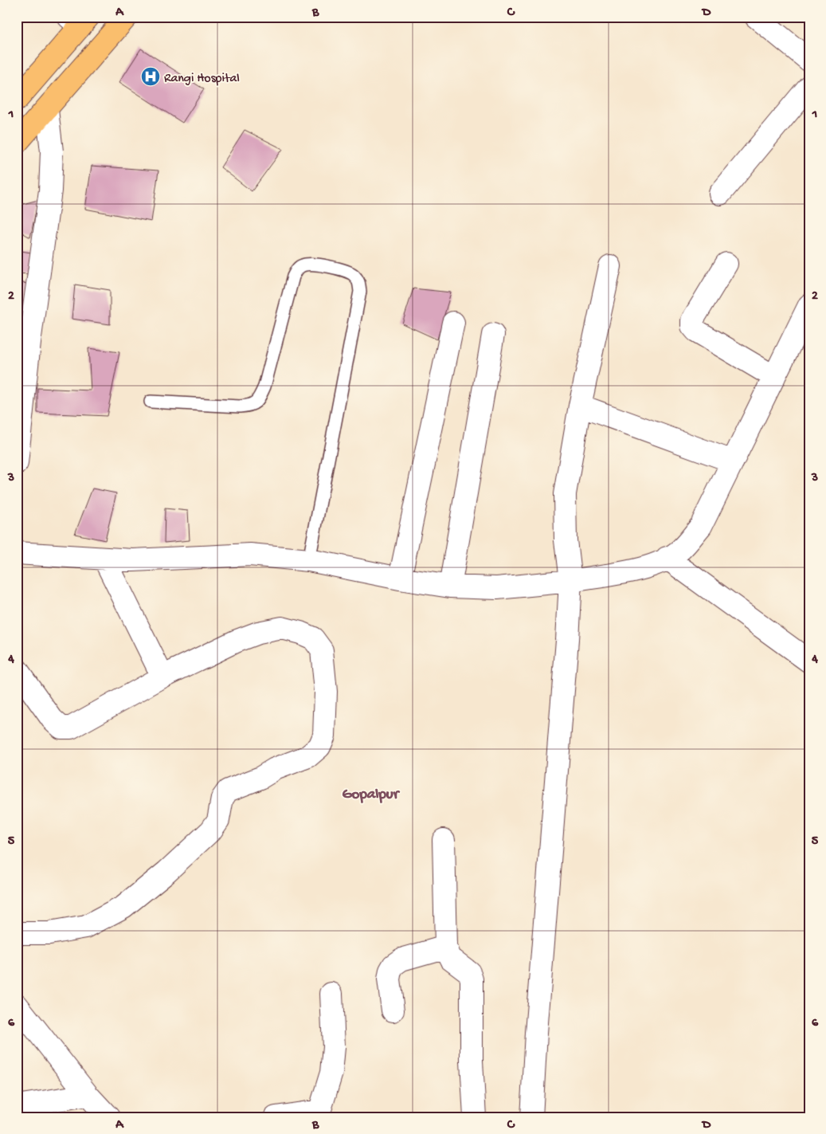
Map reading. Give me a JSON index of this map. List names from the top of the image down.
{
  "districts": ["Gopalpur"],
  "places": {
    "hospital": ["Rangi Hospital"]
  },
  "grid": {
    "columns": [
      "A",
      "B",
      "C",
      "D"
    ],
    "rows": [
      "1",
      "2",
      "3",
      "4",
      "5",
      "6"
    ]
  }
}
